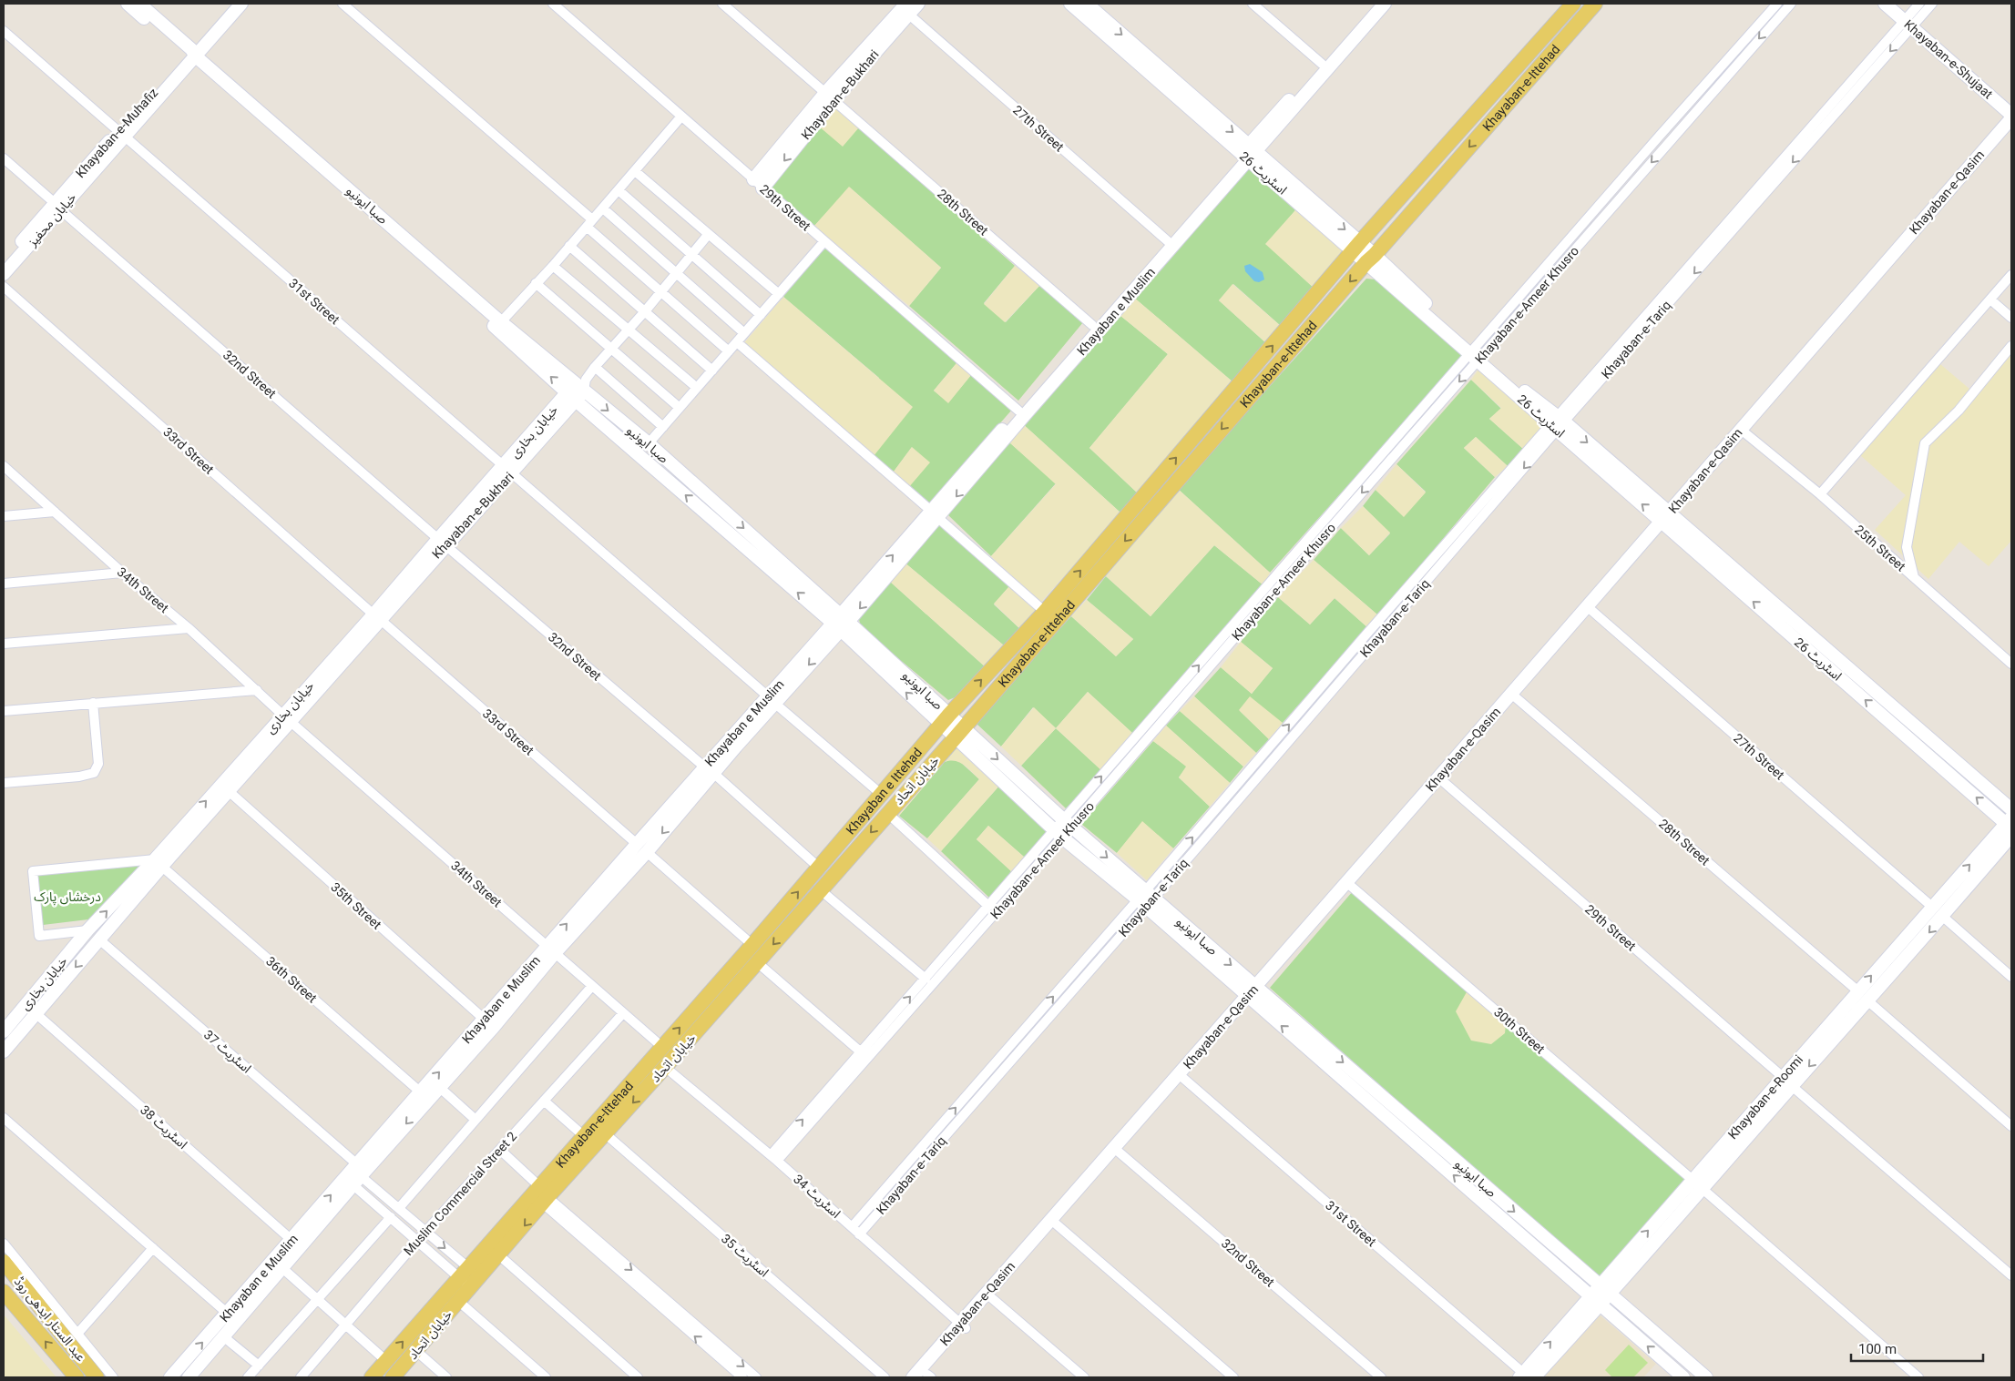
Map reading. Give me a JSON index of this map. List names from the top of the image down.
{
  "streets": {
    "main road": [
      "Khayaban-e-Ittehad",
      "خیابان اتحاد",
      "Khayaban e Ittehad",
      "عبد الستار ایدھی روڈ"
    ],
    "street": [
      "Khayaban-e-Shujaat",
      "Khayaban-e-Bukhari",
      "27th Street",
      "اسٹریٹ 26",
      "Khayaban-e-Qasim",
      "صبا ایونیو",
      "29th Street",
      "28th Street",
      "خیابان محفیز",
      "31st Street",
      "Khayaban-e-Ameer Khusro",
      "Khayaban e Muslim",
      "Khayaban-e-Tariq",
      "32nd Street",
      "خیابان بخاری",
      "33rd Street",
      "25th Street",
      "34th Street",
      "35th Street",
      "36th Street",
      "30th Street",
      "اسٹریٹ 37",
      "Khayaban-e-Roomi",
      "اسٹریٹ 38",
      "Muslim Commercial Street 2",
      "اسٹریٹ 34",
      "اسٹریٹ 35"
    ]
  },
  "crossings": [
    ["Khayaban-e-Shujaat", "Khayaban-e-Tariq"],
    ["Khayaban-e-Ittehad", "اسٹریٹ 26"],
    ["Khayaban-e-Ittehad", "صبا ایونیو"],
    ["Khayaban-e-Ittehad", "32nd Street"],
    ["Khayaban-e-Ittehad", "34th Street"],
    ["Khayaban-e-Ittehad", "خیابان اتحاد"],
    ["Khayaban-e-Ittehad", "Khayaban e Ittehad"],
    ["Khayaban-e-Ittehad", "اسٹریٹ 37"],
    ["Khayaban-e-Bukhari", "27th Street"],
    ["Khayaban-e-Bukhari", "صبا ایونیو"],
    ["Khayaban-e-Bukhari", "29th Street"],
    ["Khayaban-e-Bukhari", "28th Street"],
    ["Khayaban-e-Bukhari", "31st Street"],
    ["Khayaban-e-Bukhari", "32nd Street"],
    ["Khayaban-e-Bukhari", "خیابان بخاری"],
    ["Khayaban-e-Bukhari", "33rd Street"],
    ["27th Street", "Khayaban-e-Qasim"],
    ["27th Street", "Khayaban e Muslim"],
    ["27th Street", "Khayaban-e-Roomi"],
    ["اسٹریٹ 26", "Khayaban-e-Qasim"],
    ["اسٹریٹ 26", "Khayaban-e-Ameer Khusro"],
    ["اسٹریٹ 26", "Khayaban e Muslim"],
    ["اسٹریٹ 26", "Khayaban-e-Tariq"],
    ["اسٹریٹ 26", "Khayaban-e-Roomi"],
    ["Khayaban-e-Qasim", "صبا ایونیو"],
    ["Khayaban-e-Qasim", "29th Street"],
    ["Khayaban-e-Qasim", "28th Street"],
    ["Khayaban-e-Qasim", "31st Street"],
    ["Khayaban-e-Qasim", "32nd Street"],
    ["Khayaban-e-Qasim", "25th Street"],
    ["Khayaban-e-Qasim", "30th Street"],
    ["Khayaban-e-Qasim", "اسٹریٹ 34"],
    ["صبا ایونیو", "خیابان محفیز"],
    ["صبا ایونیو", "Khayaban-e-Ameer Khusro"],
    ["صبا ایونیو", "Khayaban e Muslim"],
    ["صبا ایونیو", "Khayaban-e-Tariq"],
    ["صبا ایونیو", "خیابان اتحاد"],
    ["صبا ایونیو", "Khayaban e Ittehad"],
    ["صبا ایونیو", "Khayaban-e-Roomi"],
    ["29th Street", "Khayaban e Muslim"],
    ["29th Street", "Khayaban-e-Roomi"],
    ["28th Street", "Khayaban e Muslim"],
    ["28th Street", "Khayaban-e-Roomi"],
    ["خیابان محفیز", "31st Street"],
    ["خیابان محفیز", "32nd Street"],
    ["31st Street", "Khayaban e Muslim"],
    ["31st Street", "Khayaban e Ittehad"],
    ["31st Street", "Khayaban-e-Roomi"],
    ["Khayaban-e-Ameer Khusro", "اسٹریٹ 34"],
    ["Khayaban e Muslim", "32nd Street"],
    ["Khayaban e Muslim", "33rd Street"],
    ["Khayaban e Muslim", "34th Street"],
    ["Khayaban e Muslim", "35th Street"],
    ["Khayaban e Muslim", "36th Street"],
    ["Khayaban e Muslim", "اسٹریٹ 37"],
    ["Khayaban e Muslim", "اسٹریٹ 38"],
    ["Khayaban-e-Tariq", "اسٹریٹ 34"],
    ["32nd Street", "Khayaban e Ittehad"],
    ["خیابان بخاری", "33rd Street"],
    ["خیابان بخاری", "34th Street"],
    ["خیابان بخاری", "35th Street"],
    ["خیابان بخاری", "36th Street"],
    ["خیابان بخاری", "اسٹریٹ 37"],
    ["خیابان بخاری", "اسٹریٹ 38"],
    ["34th Street", "Muslim Commercial Street 2"],
    ["خیابان اتحاد", "اسٹریٹ 37"],
    ["خیابان اتحاد", "اسٹریٹ 34"],
    ["خیابان اتحاد", "اسٹریٹ 35"],
    ["30th Street", "Khayaban-e-Roomi"],
    ["اسٹریٹ 37", "Muslim Commercial Street 2"]
  ],
  "parks": ["درخشاں پارک"],
  "scale_bar": "100 m"
}
